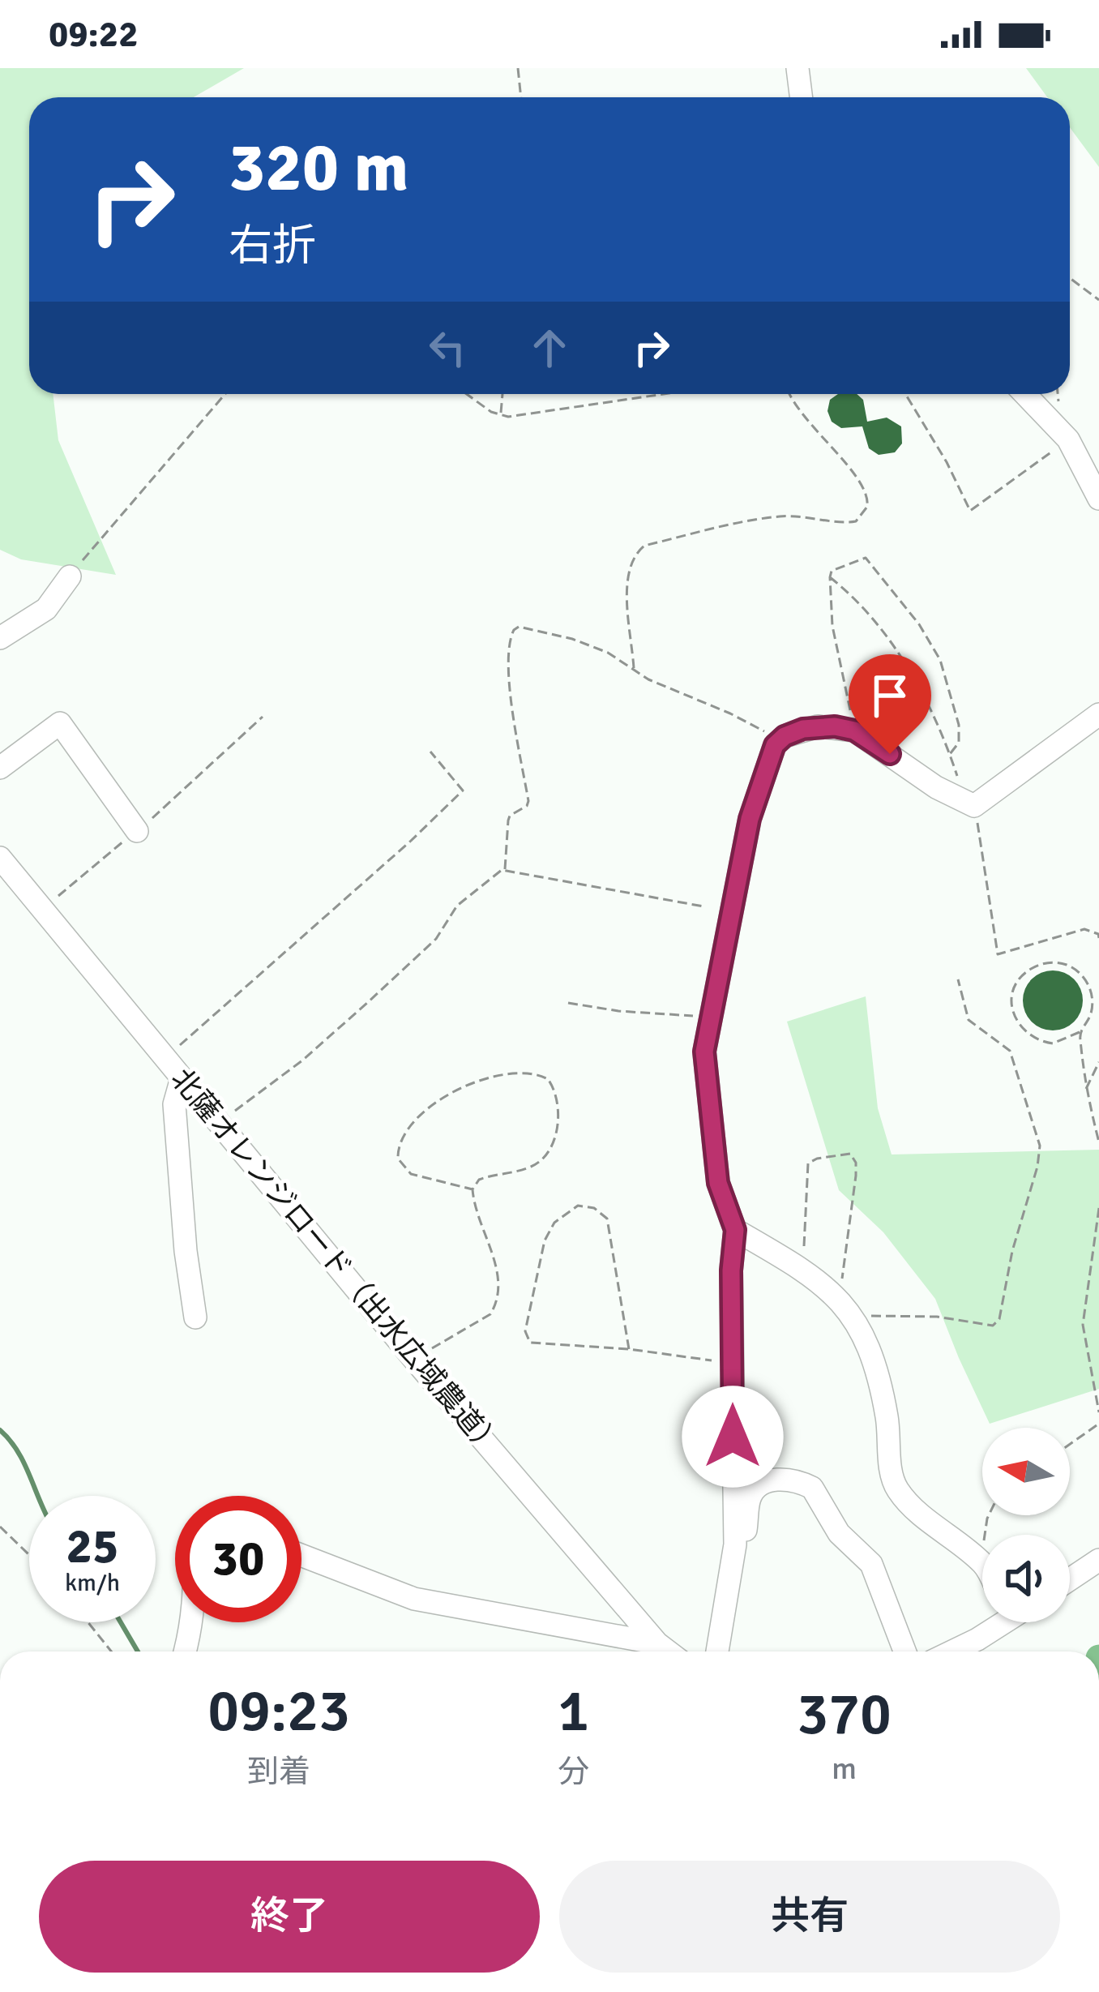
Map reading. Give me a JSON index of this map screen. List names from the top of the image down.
{
  "streets": {
    "street": ["北薩オレンジロード（出水広域農道）"]
  },
  "north": "left",
  "page": {
    "status": "09:22",
    "turn": ["320 m", "右折"],
    "speed": "25 km/h",
    "limit": "30",
    "eta": [
      "09:23",
      "到着",
      "1",
      "分",
      "370",
      "m"
    ],
    "buttons": ["終了", "共有"]
  }
}
